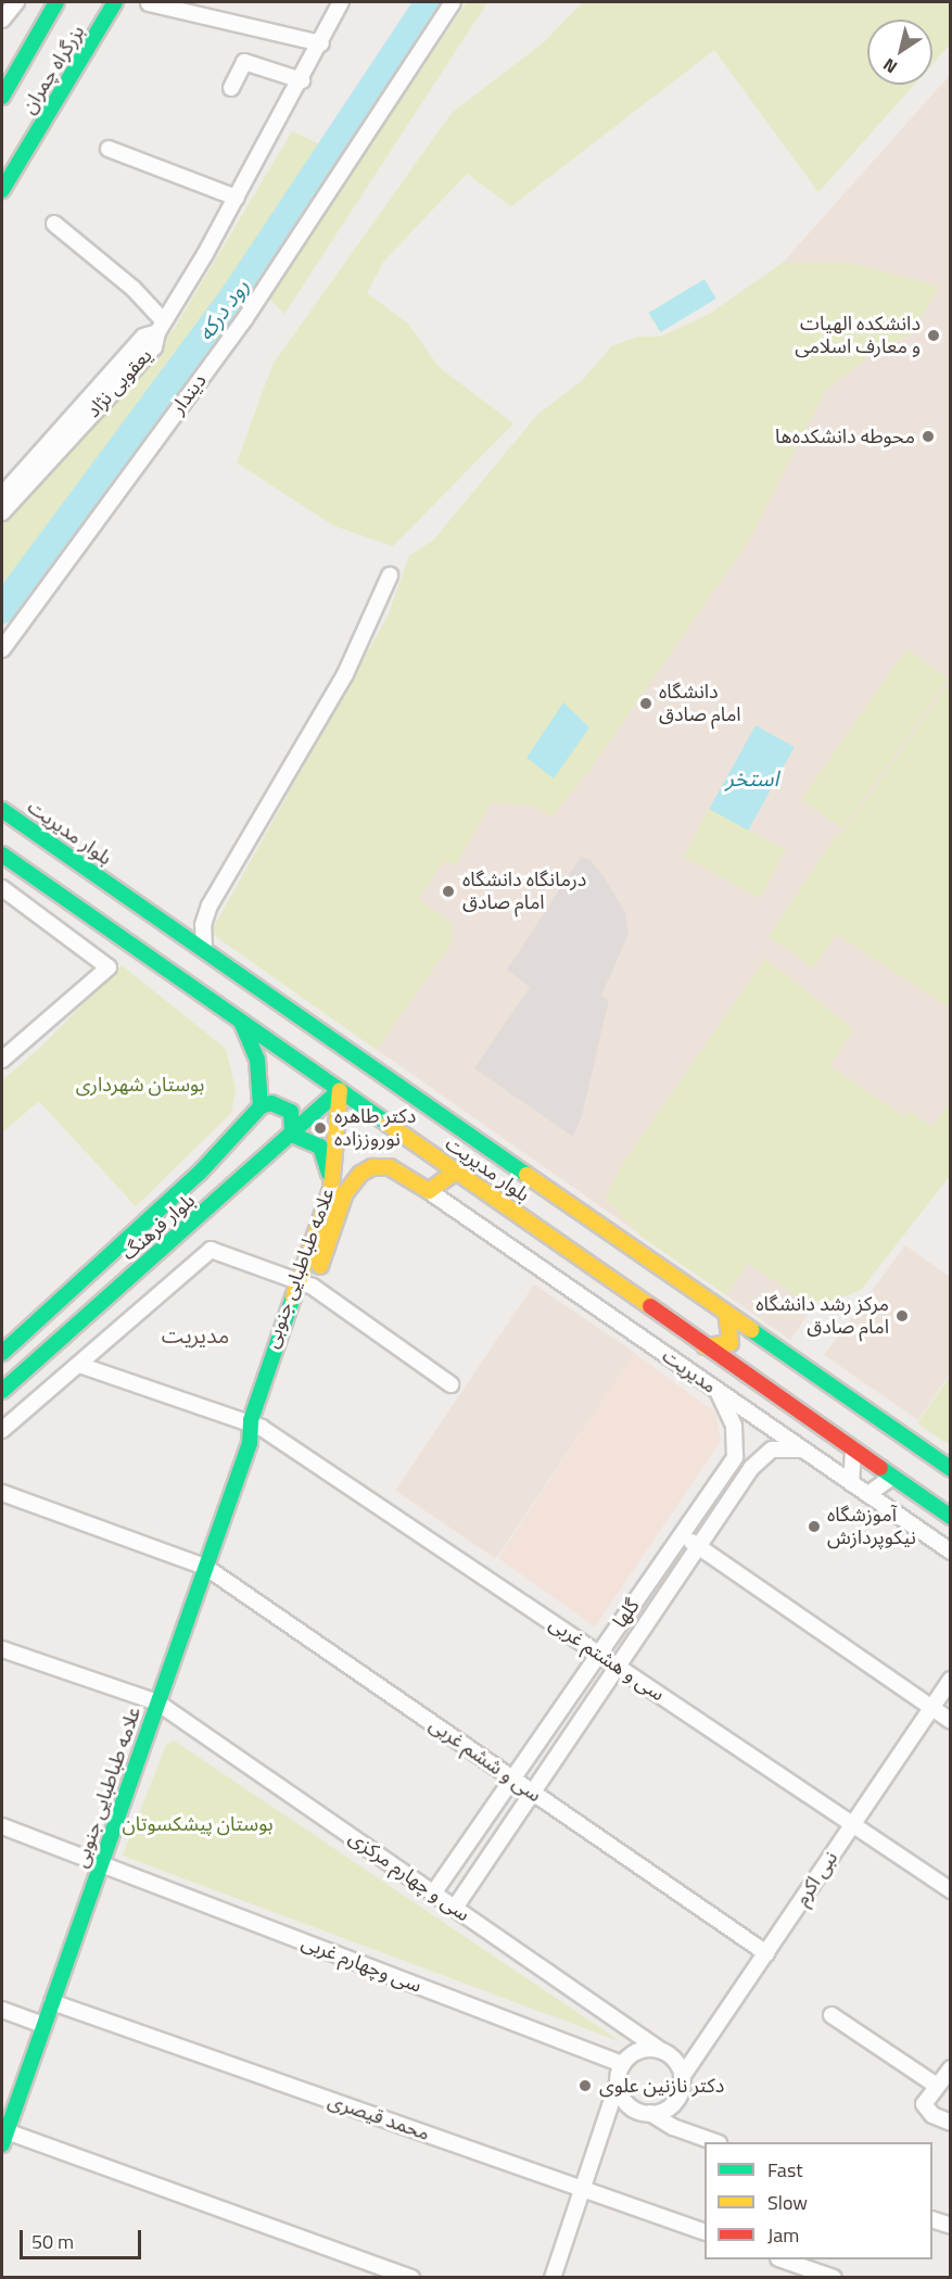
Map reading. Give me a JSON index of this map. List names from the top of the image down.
{
  "streets": {
    "main road": [
      "بزرگراه چمران",
      "بلوار مدیریت",
      "بلوار فرهنگ",
      "علامه طباطبایی جنوبی"
    ],
    "street": [
      "یعقوبی نژاد",
      "دیندار",
      "مدیریت",
      "گلها",
      "سی و هشتم غربی",
      "سی و ششم غربی",
      "سی و چهارم مرکزی",
      "نبی اکرم",
      "سی وچهارم غربی",
      "محمد قیصری"
    ]
  },
  "crossings": [
    ["بلوار مدیریت", "بلوار فرهنگ"],
    ["بلوار مدیریت", "علامه طباطبایی جنوبی"],
    ["بلوار فرهنگ", "علامه طباطبایی جنوبی"],
    ["علامه طباطبایی جنوبی", "مدیریت"],
    ["علامه طباطبایی جنوبی", "سی و هشتم غربی"],
    ["علامه طباطبایی جنوبی", "سی و ششم غربی"],
    ["علامه طباطبایی جنوبی", "سی و چهارم مرکزی"],
    ["علامه طباطبایی جنوبی", "سی وچهارم غربی"],
    ["علامه طباطبایی جنوبی", "محمد قیصری"],
    ["مدیریت", "گلها"],
    ["گلها", "سی و هشتم غربی"],
    ["گلها", "سی و ششم غربی"],
    ["گلها", "سی و چهارم مرکزی"],
    ["سی و هشتم غربی", "نبی اکرم"],
    ["سی و ششم غربی", "نبی اکرم"],
    ["سی و چهارم مرکزی", "نبی اکرم"],
    ["سی و چهارم مرکزی", "سی وچهارم غربی"],
    ["نبی اکرم", "سی وچهارم غربی"]
  ],
  "districts": ["مدیریت"],
  "water": ["رود درکه", "استخر"],
  "parks": ["بوستان شهرداری", "بوستان پیشکسوتان"],
  "places": [
    "دانشکده الهیات و معارف اسلامی",
    "محوطه دانشکده‌ها",
    "دانشگاه امام صادق",
    "درمانگاه دانشگاه امام صادق",
    "دکتر طاهره نوروززاده",
    "مرکز رشد دانشگاه امام صادق",
    "آموزشگاه نیکوپردازش",
    "دکتر نازنین علوی"
  ],
  "legend": ["Fast", "Slow", "Jam"],
  "scale_bar": "50 m",
  "north": "bottom left"
}
